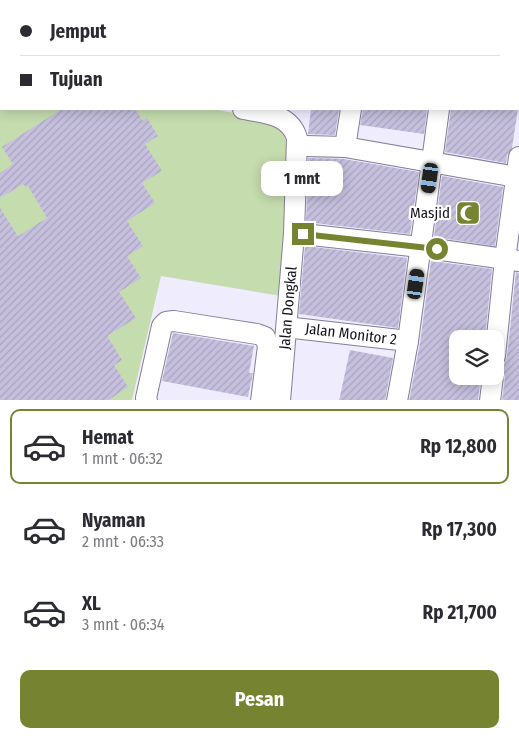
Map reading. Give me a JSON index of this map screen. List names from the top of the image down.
{
  "streets": {
    "street": ["Jalan Dongkal", "Jalan Monitor 2"]
  },
  "places": {
    "mosque": ["Masjid"]
  },
  "page": {
    "banner": ["Jemput", "Tujuan"],
    "bubble": "1 mnt",
    "list": [
      {
        "name": "Hemat",
        "note": "1 mnt · 06:32",
        "value": "Rp 12,800"
      },
      {
        "name": "Nyaman",
        "note": "2 mnt · 06:33",
        "value": "Rp 17,300"
      },
      {
        "name": "XL",
        "note": "3 mnt · 06:34",
        "value": "Rp 21,700"
      }
    ],
    "buttons": "Pesan"
  }
}
